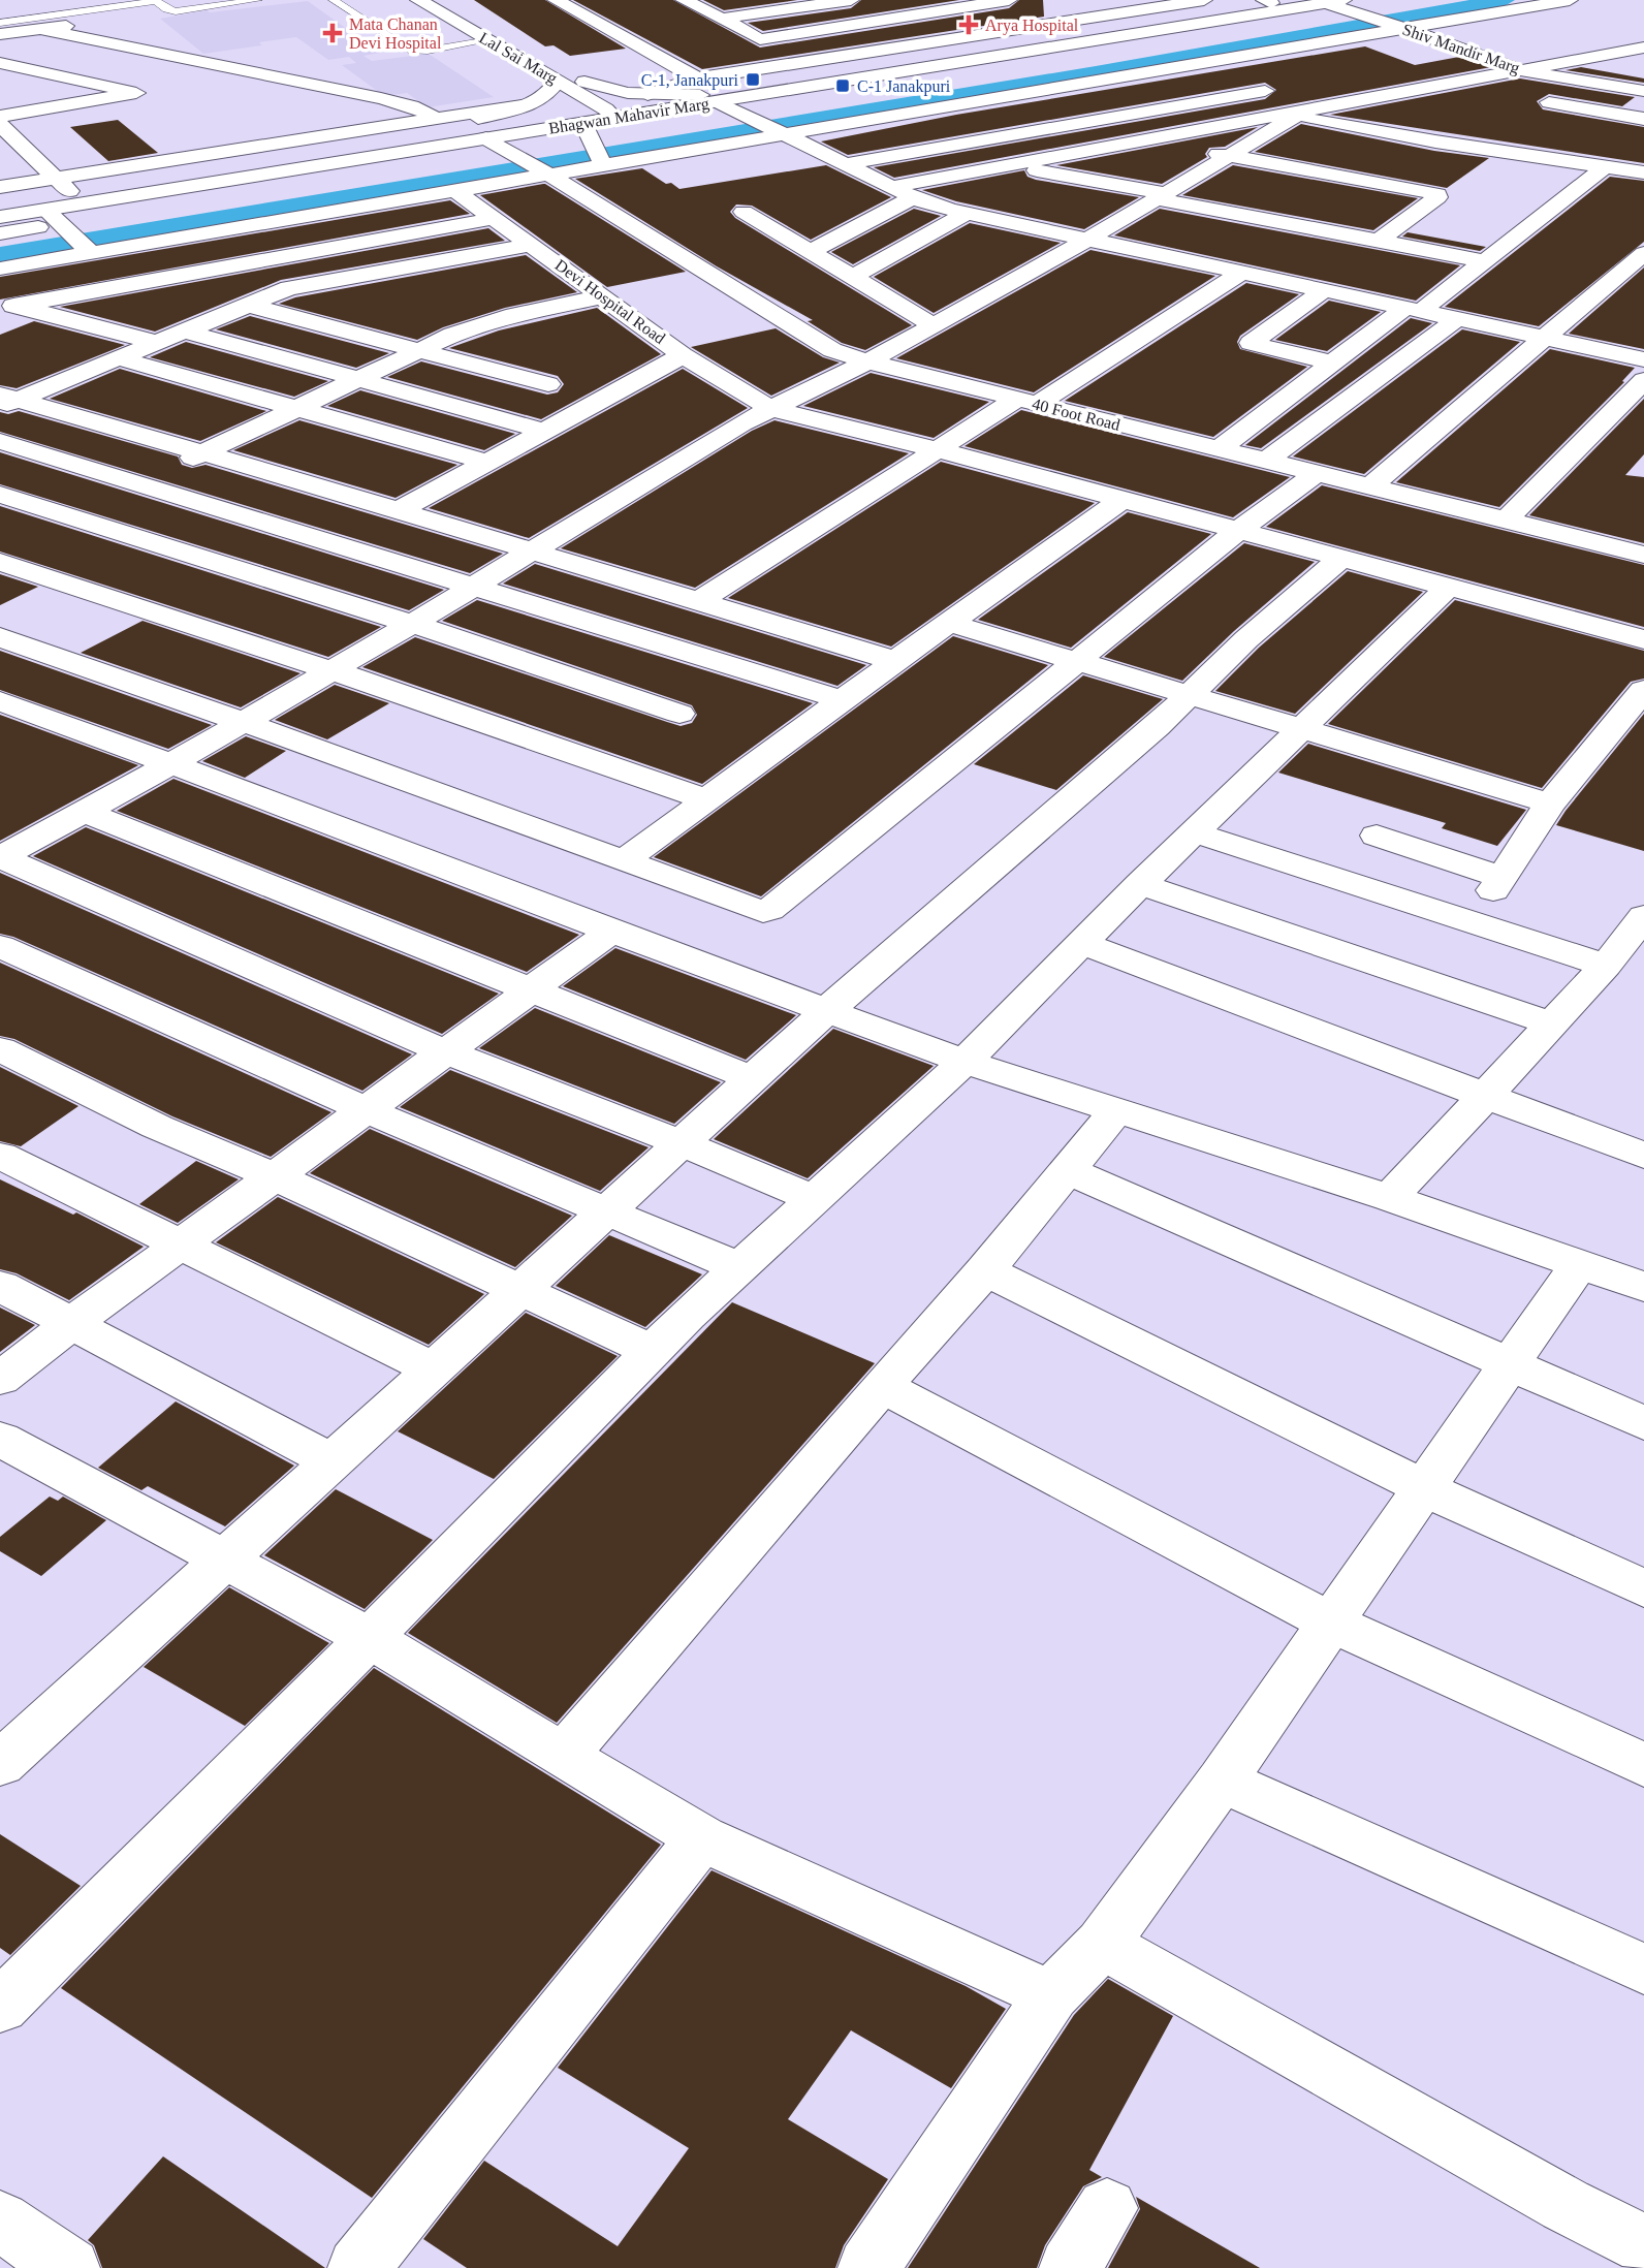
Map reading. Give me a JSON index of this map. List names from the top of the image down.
{
  "streets": {
    "street": [
      "Shiv Mandir Marg",
      "Lal Sai Marg",
      "Bhagwan Mahavir Marg",
      "Devi Hospital Road",
      "40 Foot Road"
    ]
  },
  "crossings": [
    ["Shiv Mandir Marg", "Bhagwan Mahavir Marg"],
    ["Lal Sai Marg", "Bhagwan Mahavir Marg"],
    ["Bhagwan Mahavir Marg", "40 Foot Road"]
  ],
  "places": {
    "health": ["Arya Hospital", "Mata Chanan Devi Hospital"],
    "transit": ["C-1, Janakpuri", "C-1 Janakpuri"]
  }
}
